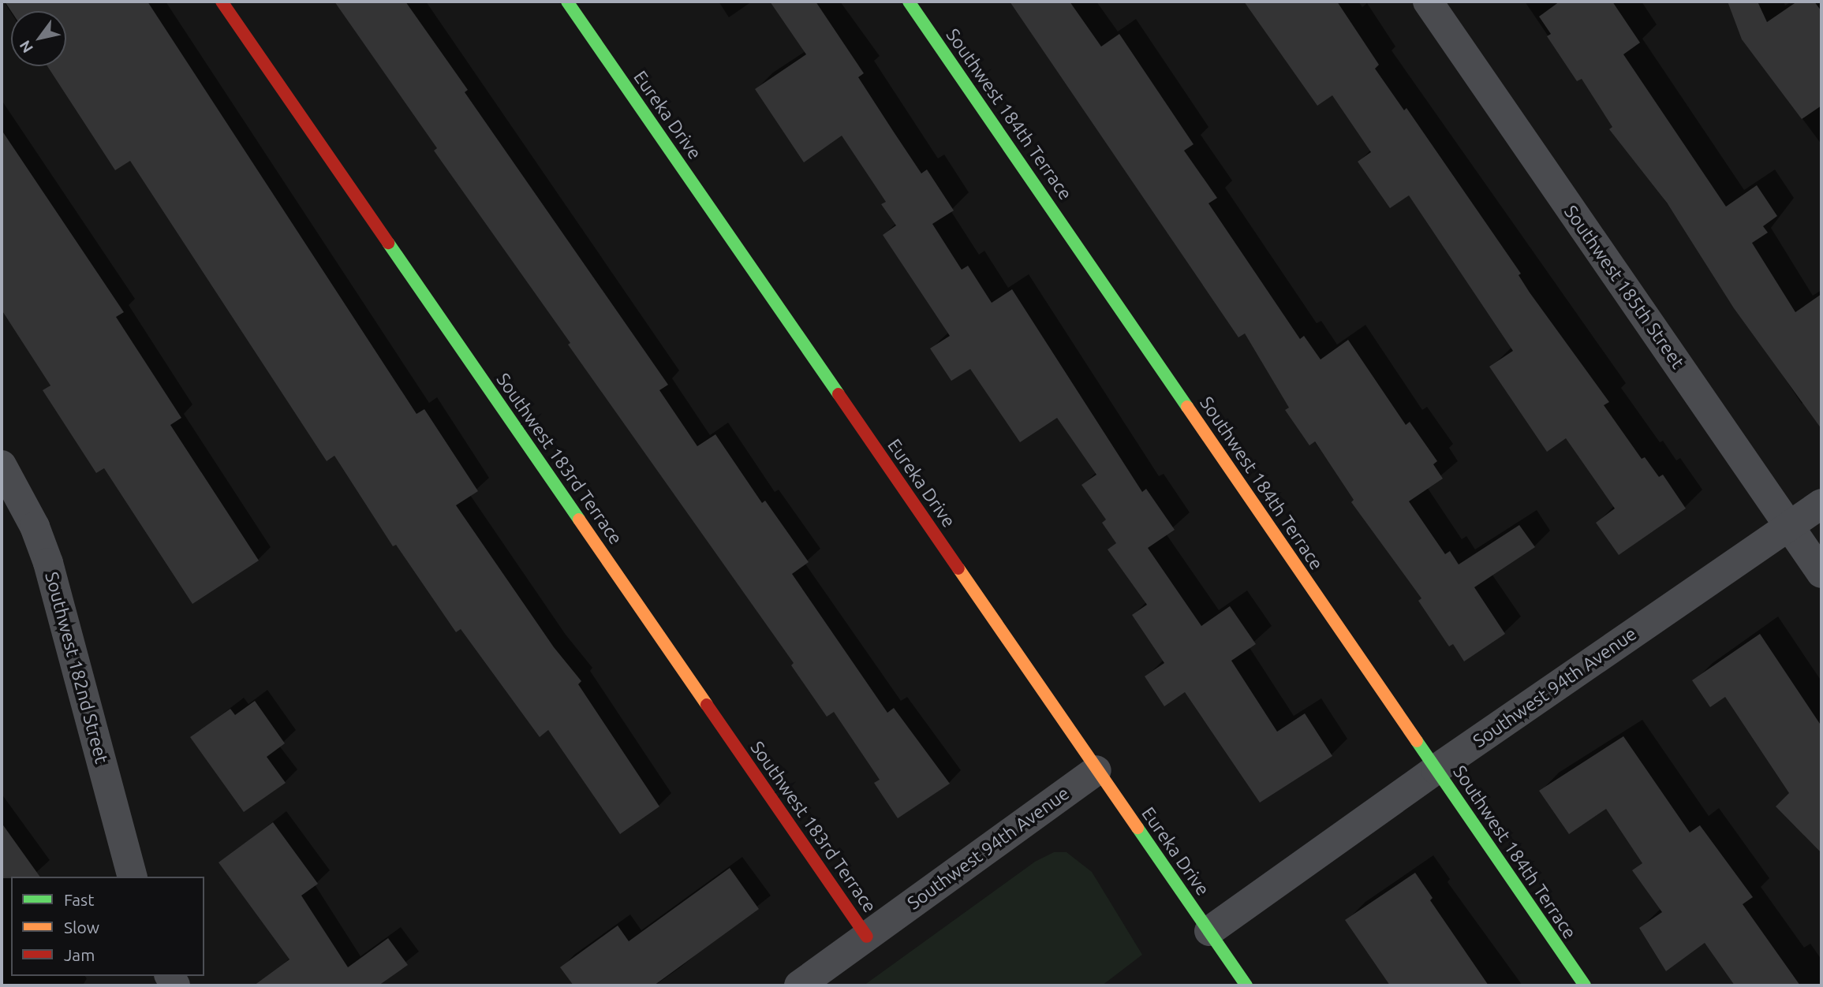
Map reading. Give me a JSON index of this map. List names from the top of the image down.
{
  "streets": {
    "street": [
      "Southwest 184th Terrace",
      "Eureka Drive",
      "Southwest 185th Street",
      "Southwest 183rd Terrace",
      "Southwest 182nd Street",
      "Southwest 94th Avenue"
    ]
  },
  "crossings": [
    ["Southwest 184th Terrace", "Southwest 94th Avenue"],
    ["Eureka Drive", "Southwest 94th Avenue"],
    ["Southwest 185th Street", "Southwest 94th Avenue"],
    ["Southwest 183rd Terrace", "Southwest 94th Avenue"]
  ],
  "legend": ["Fast", "Slow", "Jam"],
  "north": "bottom left"
}
